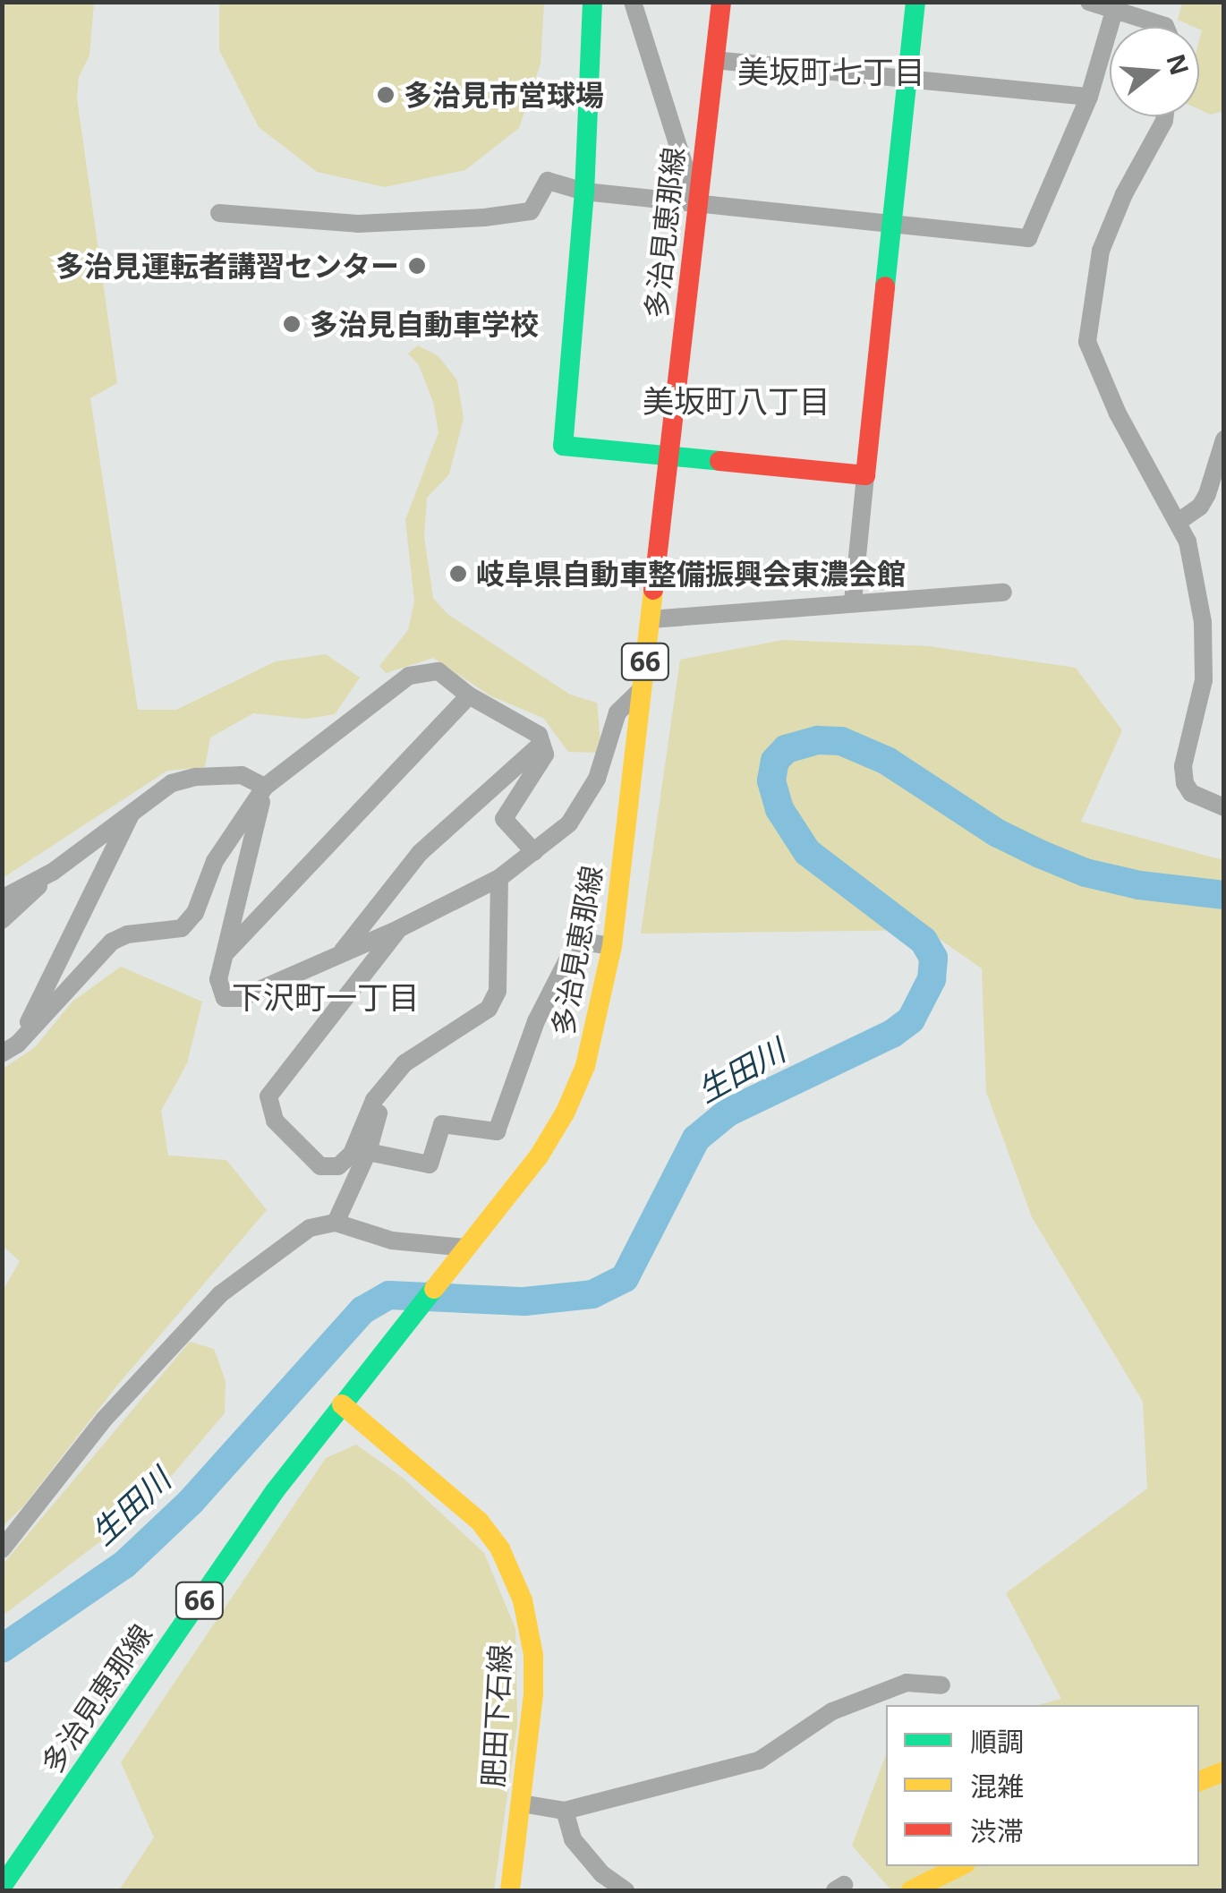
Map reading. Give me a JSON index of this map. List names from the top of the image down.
{
  "streets": {
    "main road": ["多治見恵那線", "66", "肥田下石線"]
  },
  "crossings": [
    ["多治見恵那線", "肥田下石線"]
  ],
  "districts": ["美坂町七丁目", "美坂町八丁目", "下沢町一丁目"],
  "water": ["生田川"],
  "places": [
    "多治見市営球場",
    "多治見運転者講習センター",
    "多治見自動車学校",
    "岐阜県自動車整備振興会東濃会館"
  ],
  "legend": ["順調", "混雑", "渋滞"],
  "north": "right"
}
